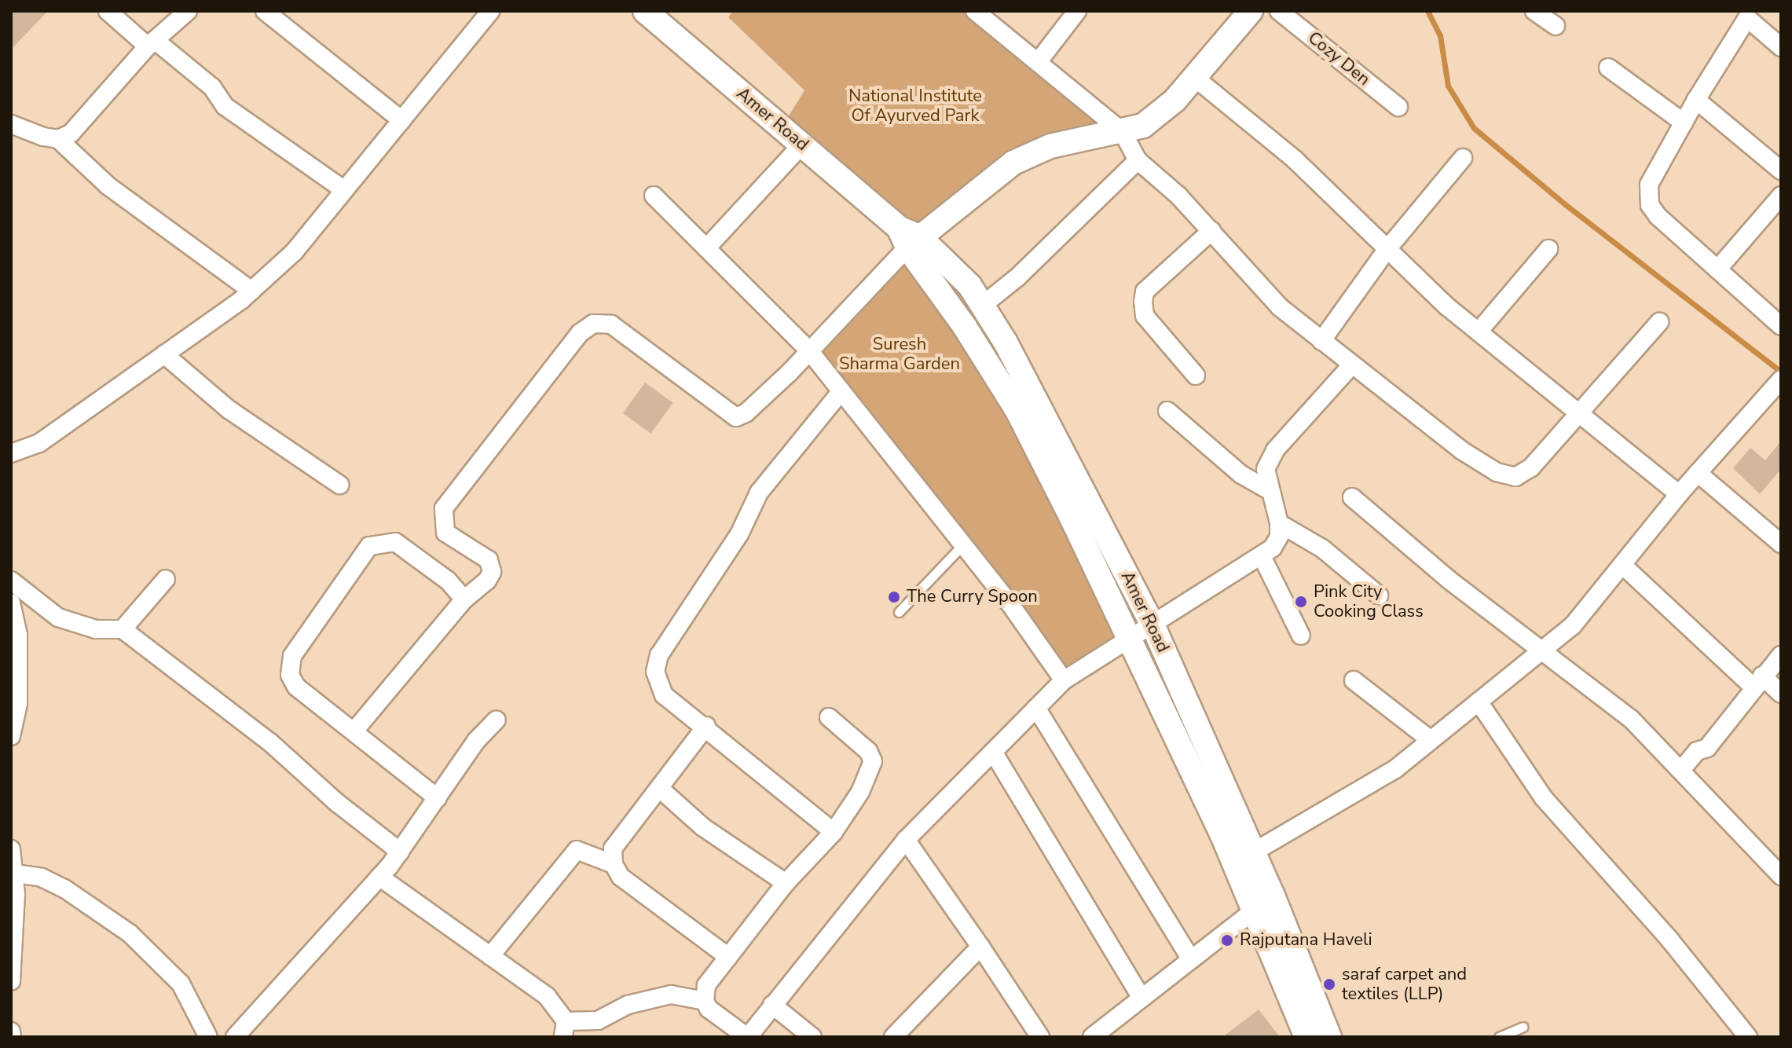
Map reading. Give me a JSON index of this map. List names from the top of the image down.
{
  "streets": {
    "main road": ["Amer Road"],
    "street": ["Cozy Den"]
  },
  "parks": ["National Institute Of Ayurved Park", "Suresh Sharma Garden"],
  "places": [
    "The Curry Spoon",
    "Pink City Cooking Class",
    "Rajputana Haveli",
    "saraf carpet and textiles (LLP)"
  ]
}
